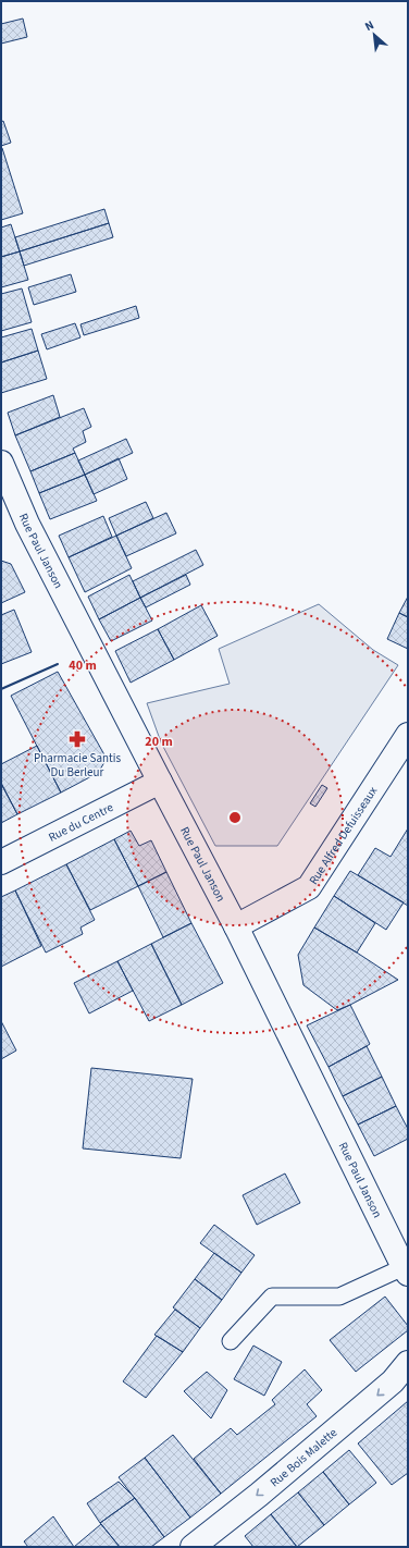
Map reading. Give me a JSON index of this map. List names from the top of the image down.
{
  "streets": {
    "street": [
      "Rue Paul Janson",
      "Rue du Centre",
      "Rue Alfred Defuisseaux",
      "Rue Bois Malette"
    ]
  },
  "crossings": [
    ["Rue Paul Janson", "Rue du Centre"],
    ["Rue Paul Janson", "Rue Alfred Defuisseaux"]
  ],
  "one_way": ["Rue Bois Malette"],
  "places": {
    "pharmacy": ["Pharmacie Santis Du Berleur"]
  },
  "north": "top left",
  "rings": ["40 m", "20 m"]
}
